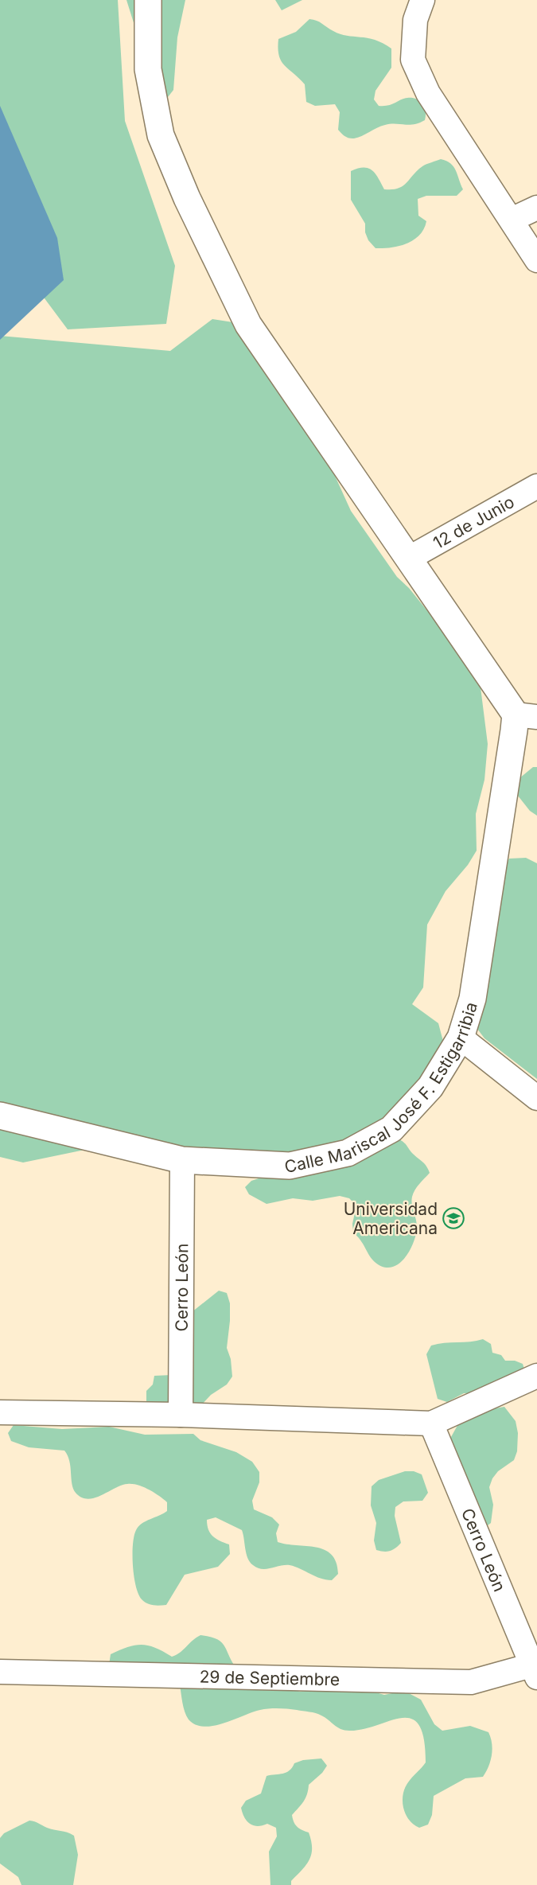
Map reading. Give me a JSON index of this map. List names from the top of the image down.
{
  "streets": {
    "street": [
      "12 de Junio",
      "Calle Mariscal José F. Estigarribia",
      "Cerro León",
      "29 de Septiembre"
    ]
  },
  "crossings": [
    ["Calle Mariscal José F. Estigarribia", "Cerro León"],
    ["Cerro León", "29 de Septiembre"]
  ],
  "places": {
    "school or university": ["Universidad Americana"]
  }
}
